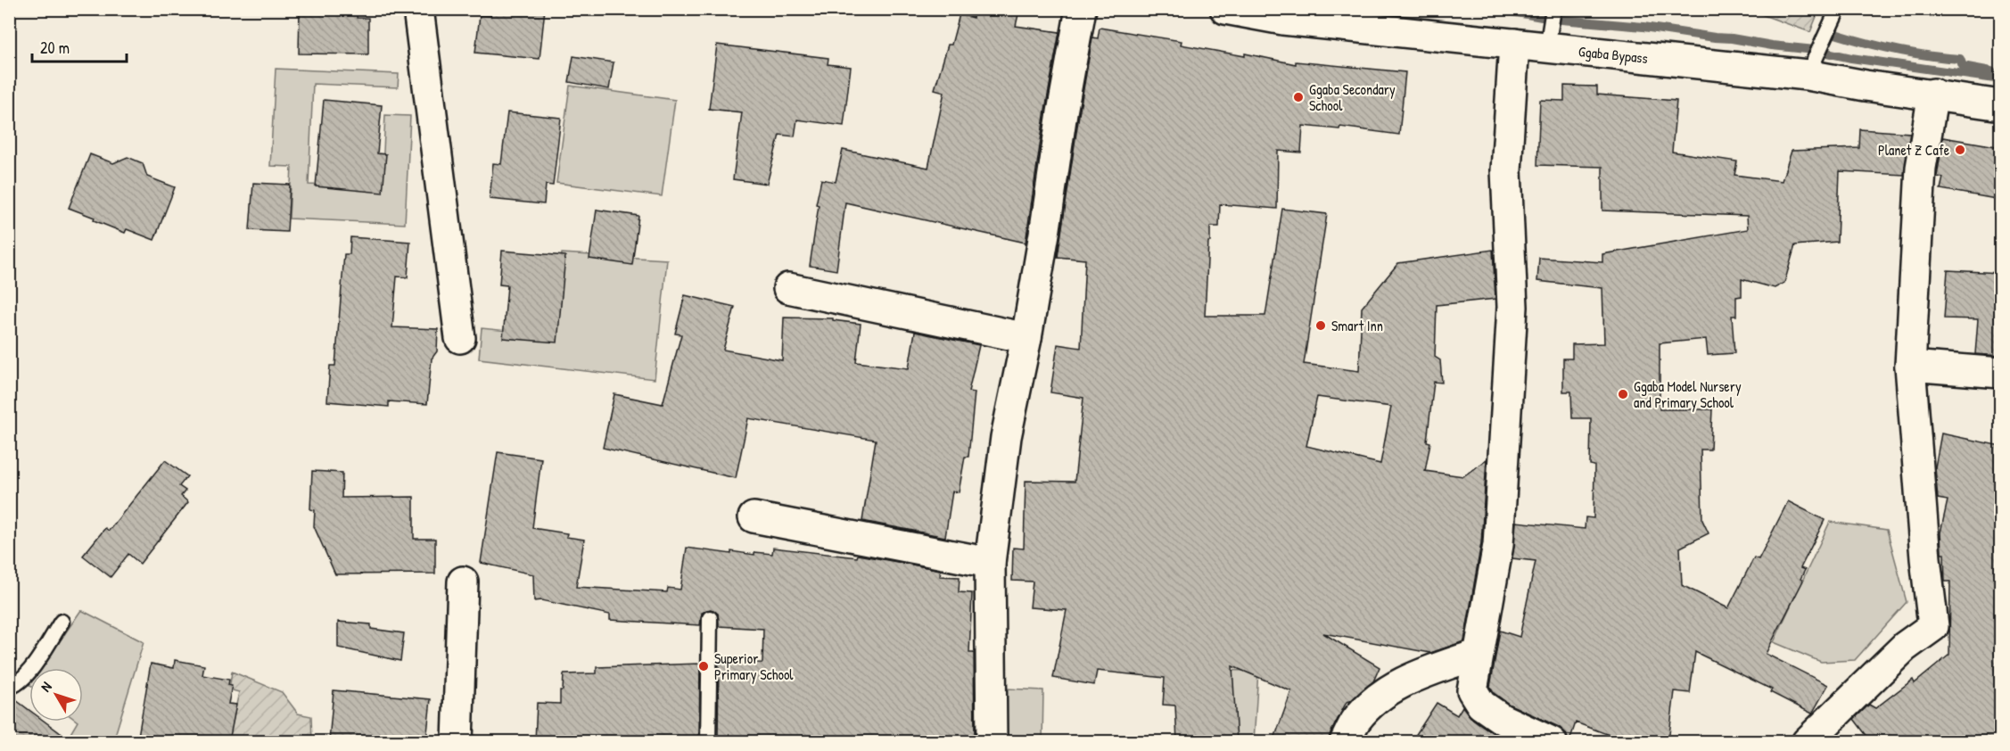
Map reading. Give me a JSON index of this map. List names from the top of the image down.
{
  "streets": {
    "street": ["Ggaba Bypass"]
  },
  "places": [
    "Ggaba Secondary School",
    "Planet Z Cafe",
    "Smart Inn",
    "Ggaba Model Nursery and Primary School",
    "Superior Primary School"
  ],
  "scale_bar": "20 m",
  "north": "top left"
}
